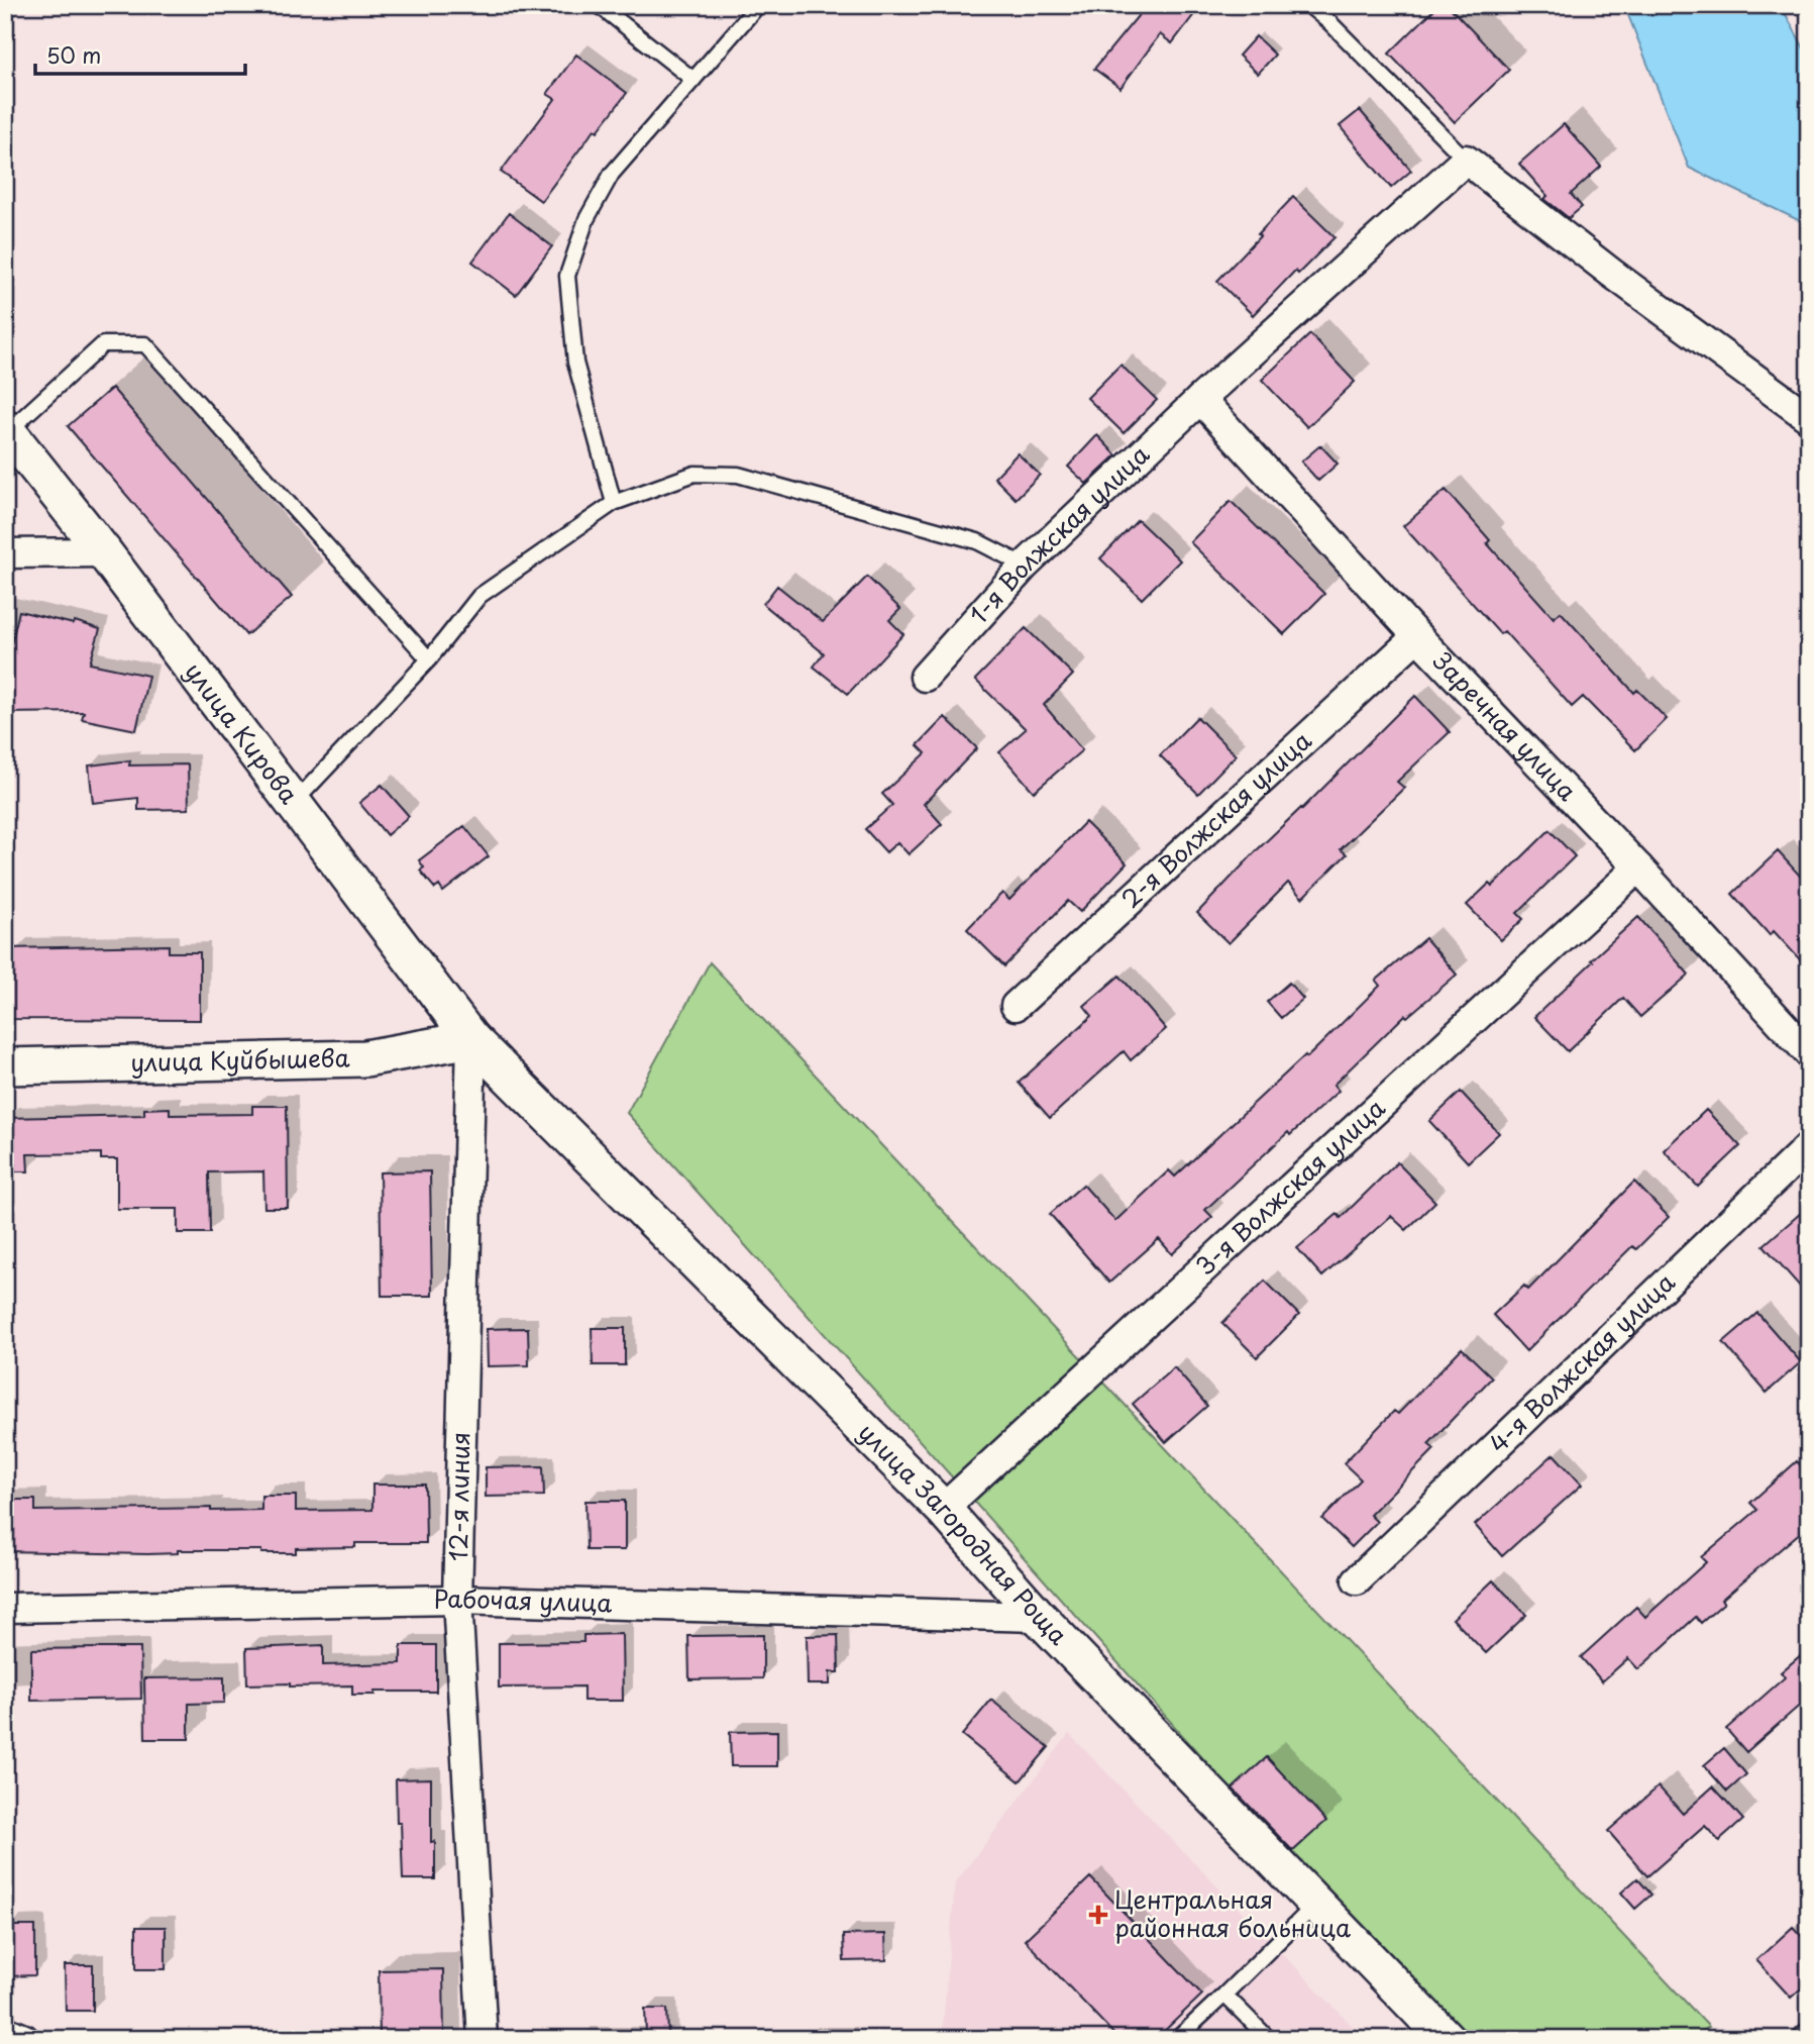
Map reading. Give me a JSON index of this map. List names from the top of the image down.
{
  "streets": {
    "street": [
      "1-я Волжская улица",
      "Заречная улица",
      "улица Кирова",
      "2-я Волжская улица",
      "улица Куйбышева",
      "3-я Волжская улица",
      "4-я Волжская улица",
      "12-я линия",
      "улица Загородная Роща",
      "Рабочая улица"
    ]
  },
  "crossings": [
    ["1-я Волжская улица", "Заречная улица"],
    ["Заречная улица", "2-я Волжская улица"],
    ["Заречная улица", "3-я Волжская улица"],
    ["улица Кирова", "улица Куйбышева"],
    ["улица Кирова", "12-я линия"],
    ["улица Кирова", "улица Загородная Роща"],
    ["улица Куйбышева", "12-я линия"],
    ["улица Куйбышева", "улица Загородная Роща"],
    ["3-я Волжская улица", "улица Загородная Роща"],
    ["12-я линия", "улица Загородная Роща"],
    ["12-я линия", "Рабочая улица"],
    ["улица Загородная Роща", "Рабочая улица"]
  ],
  "places": {
    "health": ["Центральная районная больница"]
  },
  "scale_bar": "50 m"
}
